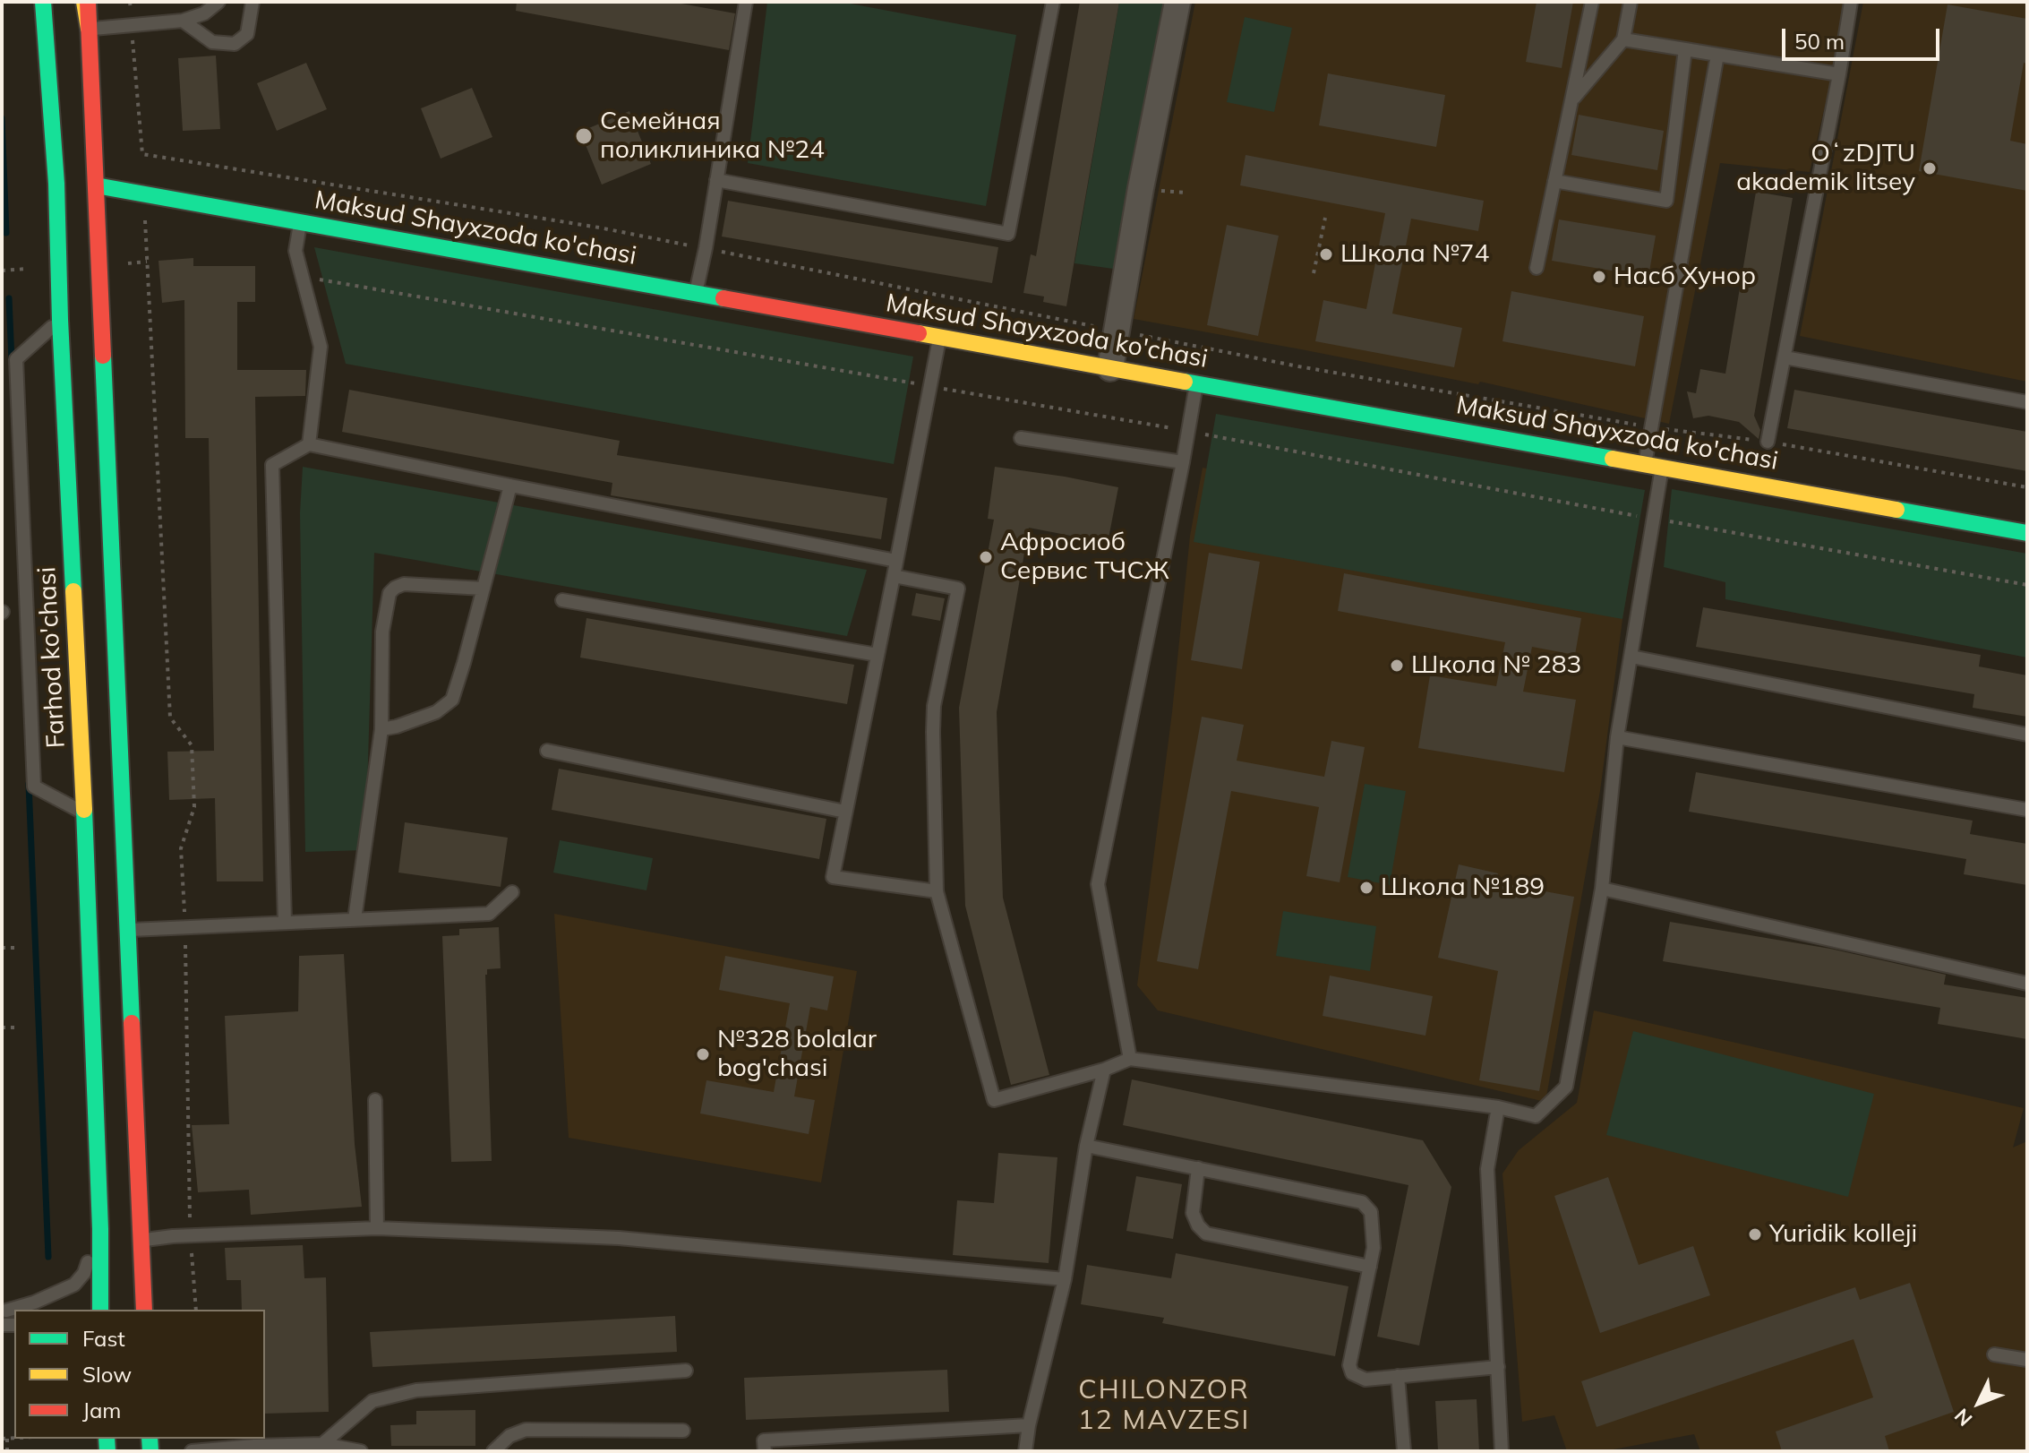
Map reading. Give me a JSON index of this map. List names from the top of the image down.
{
  "streets": {
    "main road": ["Maksud Shayxzoda ko'chasi", "Farhod ko'chasi"]
  },
  "crossings": [
    ["Maksud Shayxzoda ko'chasi", "Farhod ko'chasi"]
  ],
  "districts": ["CHILONZOR 12 MAVZESI"],
  "places": [
    "Семейная поликлиника №24",
    "OʻzDJTU akademik litsey",
    "Школа №74",
    "Насб Хунор",
    "Афросиоб Сервис ТЧСЖ",
    "Школа № 283",
    "Школа №189",
    "№328 bolalar bog'chasi",
    "Yuridik kolleji"
  ],
  "legend": ["Fast", "Slow", "Jam"],
  "scale_bar": "50 m",
  "north": "bottom left"
}
